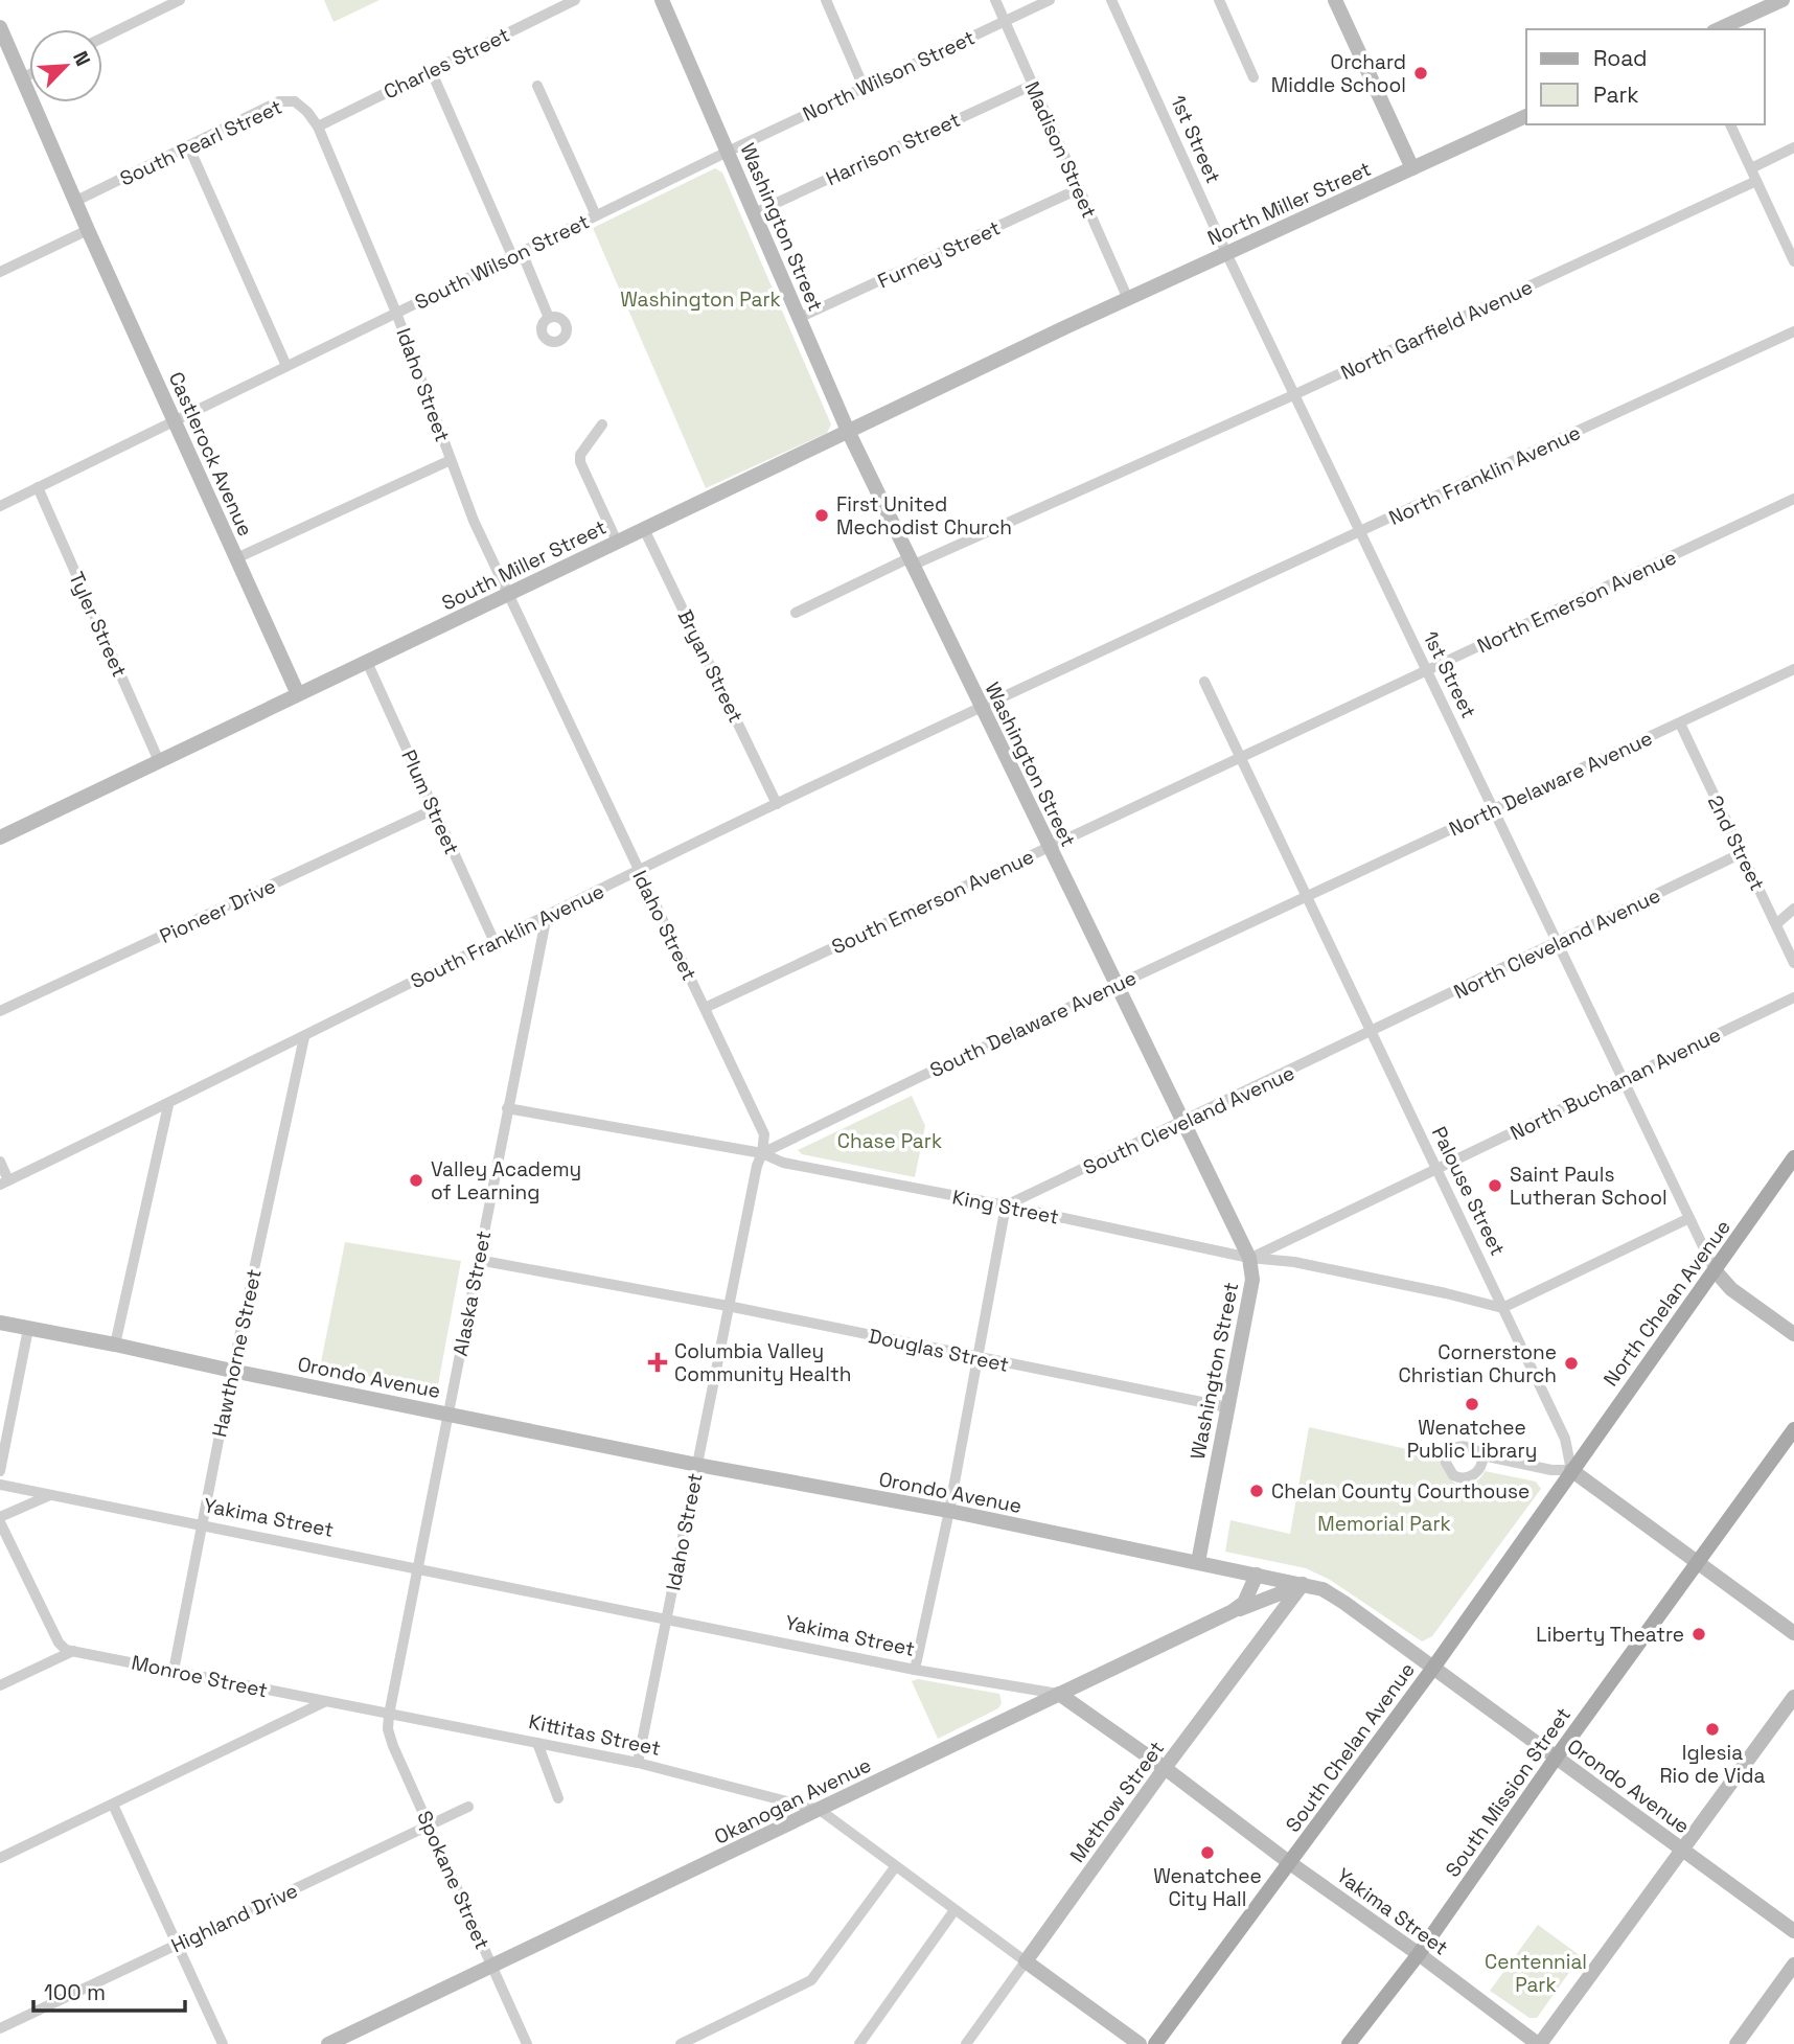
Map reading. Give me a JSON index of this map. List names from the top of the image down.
{
  "streets": {
    "main road": ["North Chelan Avenue", "South Chelan Avenue", "South Mission Street"],
    "street": [
      "Charles Street",
      "North Wilson Street",
      "1st Street",
      "South Pearl Street",
      "Harrison Street",
      "Madison Street",
      "North Miller Street",
      "Washington Street",
      "Furney Street",
      "South Wilson Street",
      "North Garfield Avenue",
      "Idaho Street",
      "Castlerock Avenue",
      "North Franklin Avenue",
      "South Miller Street",
      "North Emerson Avenue",
      "Tyler Street",
      "Bryan Street",
      "North Delaware Avenue",
      "Plum Street",
      "2nd Street",
      "South Emerson Avenue",
      "Pioneer Drive",
      "South Franklin Avenue",
      "North Cleveland Avenue",
      "South Delaware Avenue",
      "North Buchanan Avenue",
      "South Cleveland Avenue",
      "Palouse Street",
      "King Street",
      "Alaska Street",
      "Douglas Street",
      "Hawthorne Street",
      "Orondo Avenue",
      "Yakima Street",
      "Monroe Street",
      "Kittitas Street",
      "Okanogan Avenue",
      "Methow Street",
      "Spokane Street",
      "Highland Drive"
    ]
  },
  "crossings": [
    ["Charles Street", "South Pearl Street"],
    ["Charles Street", "Idaho Street"],
    ["North Wilson Street", "Madison Street"],
    ["North Wilson Street", "Washington Street"],
    ["North Wilson Street", "South Wilson Street"],
    ["1st Street", "North Miller Street"],
    ["1st Street", "North Garfield Avenue"],
    ["1st Street", "North Franklin Avenue"],
    ["1st Street", "North Emerson Avenue"],
    ["1st Street", "North Delaware Avenue"],
    ["1st Street", "North Cleveland Avenue"],
    ["1st Street", "North Buchanan Avenue"],
    ["1st Street", "North Chelan Avenue"],
    ["South Pearl Street", "Idaho Street"],
    ["South Pearl Street", "Castlerock Avenue"],
    ["Harrison Street", "Madison Street"],
    ["Harrison Street", "Washington Street"],
    ["Madison Street", "North Miller Street"],
    ["Madison Street", "Furney Street"],
    ["North Miller Street", "South Miller Street"],
    ["Washington Street", "Furney Street"],
    ["Washington Street", "South Wilson Street"],
    ["Washington Street", "North Garfield Avenue"],
    ["Washington Street", "South Miller Street"],
    ["Washington Street", "South Emerson Avenue"],
    ["Washington Street", "South Franklin Avenue"],
    ["Washington Street", "South Delaware Avenue"],
    ["Washington Street", "North Buchanan Avenue"],
    ["Washington Street", "South Cleveland Avenue"],
    ["Washington Street", "King Street"],
    ["Washington Street", "Douglas Street"],
    ["Washington Street", "Orondo Avenue"],
    ["South Wilson Street", "Idaho Street"],
    ["South Wilson Street", "Castlerock Avenue"],
    ["South Wilson Street", "Tyler Street"],
    ["Idaho Street", "South Miller Street"],
    ["Idaho Street", "South Emerson Avenue"],
    ["Idaho Street", "South Franklin Avenue"],
    ["Idaho Street", "South Delaware Avenue"],
    ["Idaho Street", "King Street"],
    ["Idaho Street", "Douglas Street"],
    ["Idaho Street", "Orondo Avenue"],
    ["Idaho Street", "Yakima Street"],
    ["Idaho Street", "Kittitas Street"],
    ["Castlerock Avenue", "South Miller Street"],
    ["North Franklin Avenue", "South Franklin Avenue"],
    ["South Miller Street", "Tyler Street"],
    ["South Miller Street", "Bryan Street"],
    ["South Miller Street", "Plum Street"],
    ["North Emerson Avenue", "South Emerson Avenue"],
    ["North Emerson Avenue", "Palouse Street"],
    ["Bryan Street", "South Franklin Avenue"],
    ["North Delaware Avenue", "2nd Street"],
    ["North Delaware Avenue", "South Delaware Avenue"],
    ["North Delaware Avenue", "Palouse Street"],
    ["Plum Street", "Pioneer Drive"],
    ["Plum Street", "South Franklin Avenue"],
    ["2nd Street", "North Cleveland Avenue"],
    ["South Emerson Avenue", "Palouse Street"],
    ["South Franklin Avenue", "Alaska Street"],
    ["South Franklin Avenue", "Hawthorne Street"],
    ["North Cleveland Avenue", "South Cleveland Avenue"],
    ["North Cleveland Avenue", "Palouse Street"],
    ["South Delaware Avenue", "Palouse Street"],
    ["South Delaware Avenue", "King Street"],
    ["North Buchanan Avenue", "Palouse Street"],
    ["North Buchanan Avenue", "King Street"],
    ["South Cleveland Avenue", "Palouse Street"],
    ["South Cleveland Avenue", "King Street"],
    ["Palouse Street", "King Street"],
    ["Palouse Street", "North Chelan Avenue"],
    ["Palouse Street", "South Chelan Avenue"],
    ["King Street", "Alaska Street"],
    ["Alaska Street", "Douglas Street"],
    ["Alaska Street", "Orondo Avenue"],
    ["Alaska Street", "Yakima Street"],
    ["Alaska Street", "Kittitas Street"],
    ["Alaska Street", "Spokane Street"],
    ["North Chelan Avenue", "South Chelan Avenue"],
    ["Hawthorne Street", "Orondo Avenue"],
    ["Hawthorne Street", "Yakima Street"],
    ["Hawthorne Street", "Monroe Street"],
    ["Orondo Avenue", "South Chelan Avenue"],
    ["Orondo Avenue", "South Mission Street"],
    ["Orondo Avenue", "Okanogan Avenue"],
    ["Orondo Avenue", "Methow Street"],
    ["Yakima Street", "South Chelan Avenue"],
    ["Yakima Street", "South Mission Street"],
    ["Yakima Street", "Okanogan Avenue"],
    ["Yakima Street", "Methow Street"],
    ["Monroe Street", "Kittitas Street"],
    ["Kittitas Street", "Okanogan Avenue"],
    ["Kittitas Street", "Methow Street"],
    ["Kittitas Street", "Spokane Street"],
    ["Okanogan Avenue", "Spokane Street"],
    ["Spokane Street", "Highland Drive"]
  ],
  "parks": [
    "Washington Park",
    "Chase Park",
    "Memorial Park",
    "Centennial Park"
  ],
  "places": {
    "other": [
      "Orchard Middle School",
      "First United Mechodist Church",
      "Valley Academy of Learning",
      "Saint Pauls Lutheran School",
      "Cornerstone Christian Church",
      "Wenatchee Public Library",
      "Chelan County Courthouse",
      "Liberty Theatre",
      "Iglesia Rio de Vida",
      "Wenatchee City Hall"
    ],
    "health": ["Columbia Valley Community Health"]
  },
  "legend": ["Road", "Park"],
  "scale_bar": "100 m",
  "north": "top right"
}
